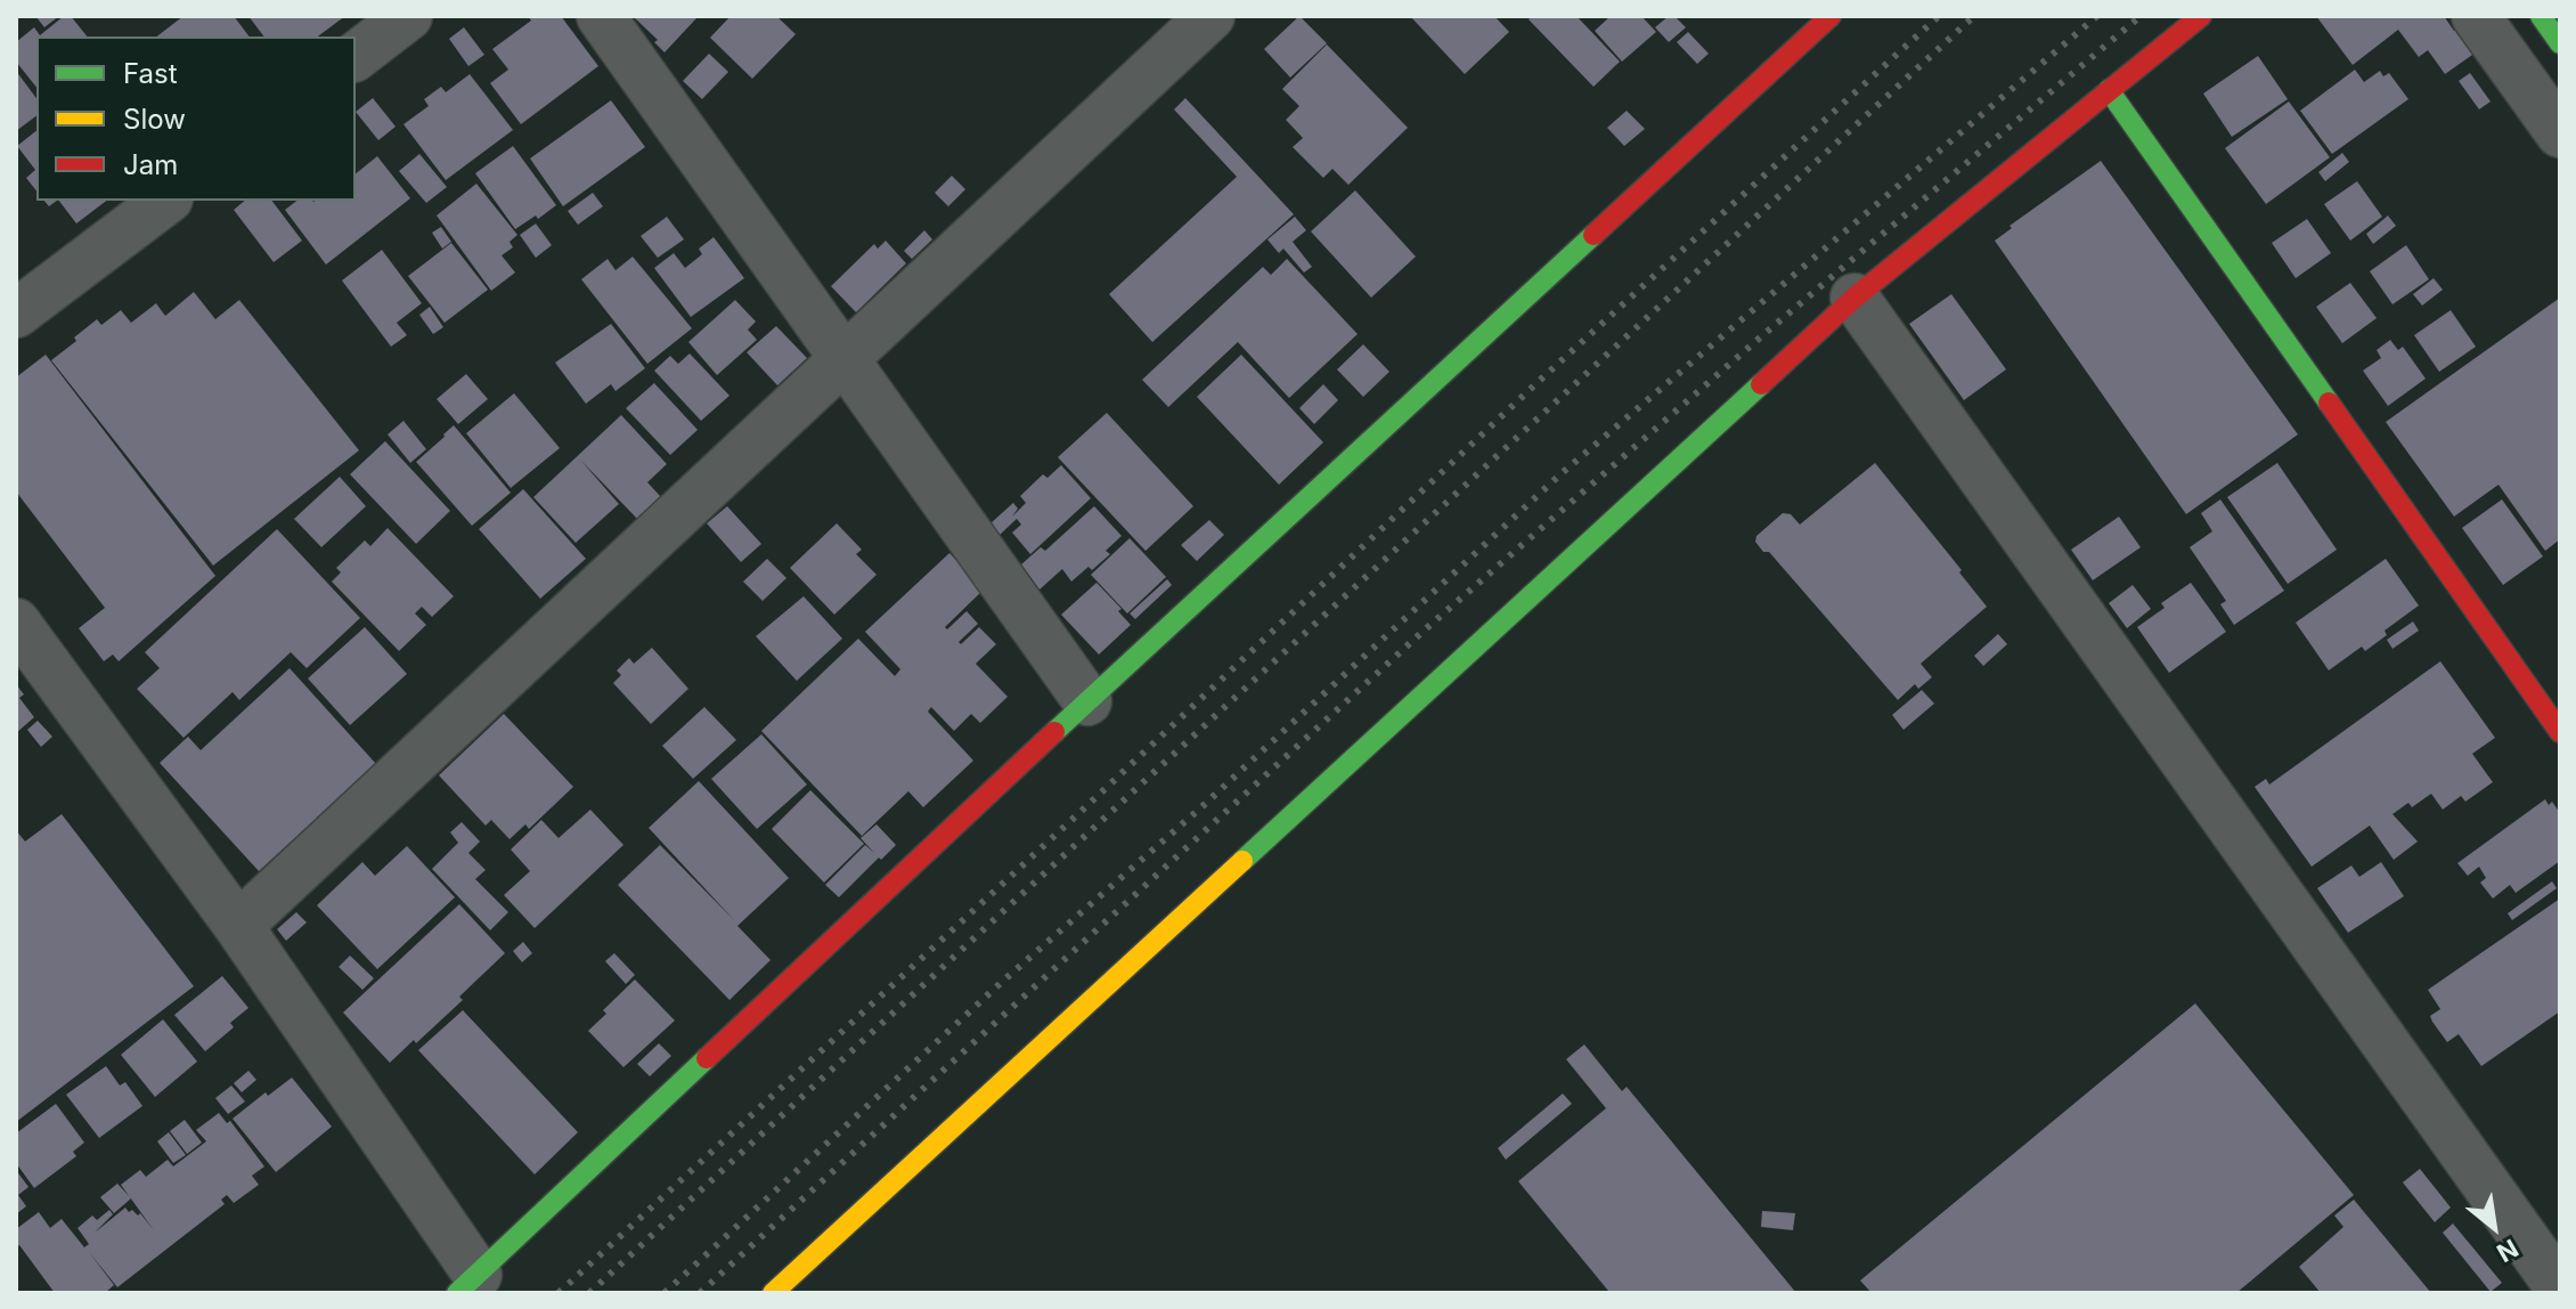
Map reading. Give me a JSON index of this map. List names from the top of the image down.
{
  "legend": ["Fast", "Slow", "Jam"],
  "north": "bottom right"
}
